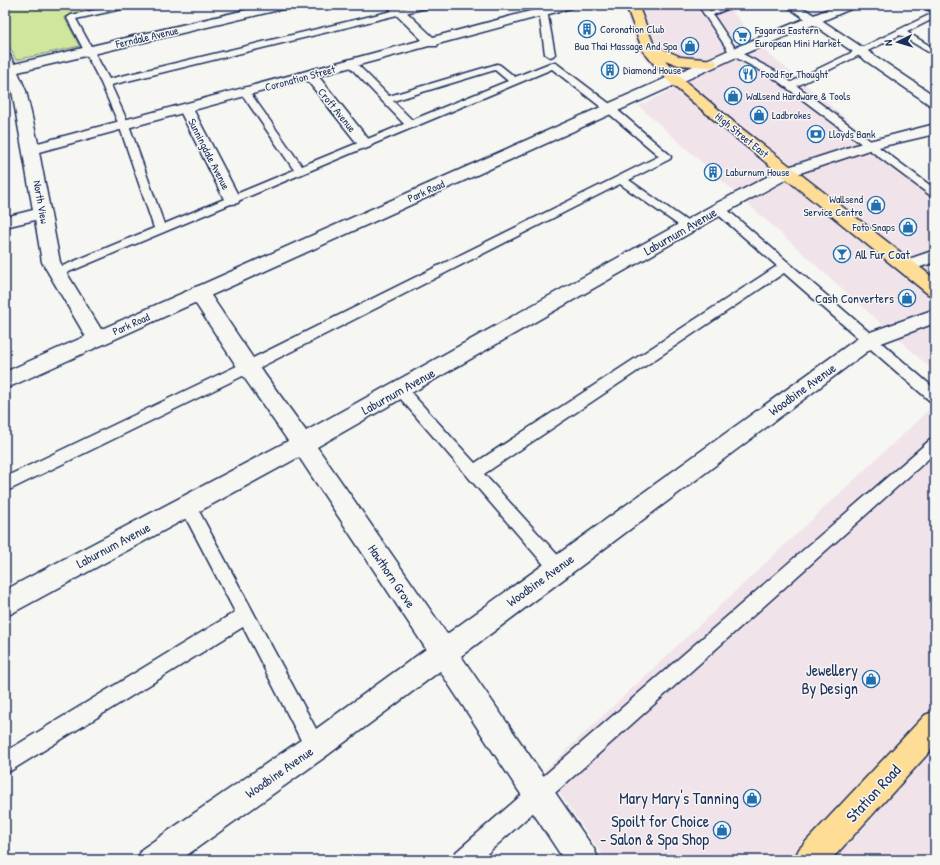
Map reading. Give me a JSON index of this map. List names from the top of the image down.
{
  "streets": {
    "main road": ["High Street East", "Station Road"],
    "street": [
      "Ferndale Avenue",
      "Coronation Street",
      "Croft Avenue",
      "Sunningdale Avenue",
      "Park Road",
      "North View",
      "Laburnum Avenue",
      "Woodbine Avenue",
      "Hawthorn Grove"
    ]
  },
  "crossings": [
    ["Ferndale Avenue", "North View"],
    ["Coronation Street", "Croft Avenue"],
    ["Coronation Street", "Sunningdale Avenue"],
    ["Coronation Street", "North View"],
    ["High Street East", "Park Road"],
    ["High Street East", "Laburnum Avenue"],
    ["Park Road", "North View"],
    ["Park Road", "Hawthorn Grove"],
    ["Laburnum Avenue", "Hawthorn Grove"],
    ["Woodbine Avenue", "Hawthorn Grove"]
  ],
  "places": {
    "building": ["Coronation Club", "Diamond House", "Laburnum House"],
    "supermarket": ["Fagaras Eastern European Mini Market"],
    "shop": [
      "Bua Thai Massage And Spa",
      "Wallsend Hardware & Tools",
      "Ladbrokes",
      "Wallsend Service Centre",
      "Foto Snaps",
      "Cash Converters",
      "Jewellery By Design",
      "Mary Mary's Tanning",
      "Spoilt for Choice - Salon & Spa Shop"
    ],
    "restaurant": ["Food For Thought"],
    "bank": ["Lloyds Bank"],
    "bar": ["All Fur Coat"]
  },
  "north": "left"
}
